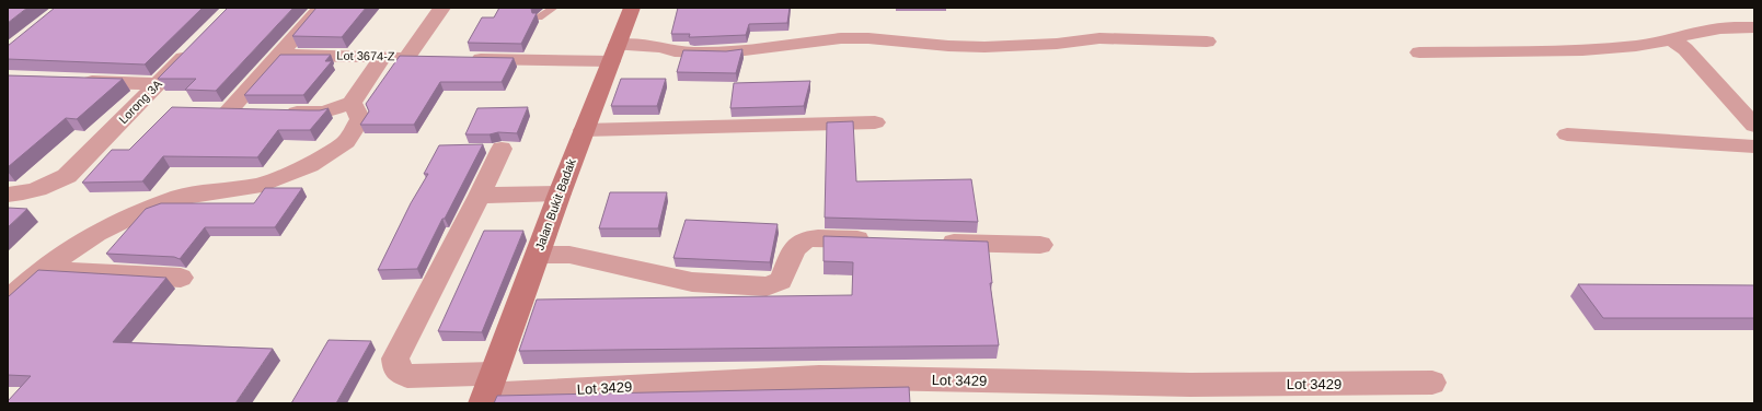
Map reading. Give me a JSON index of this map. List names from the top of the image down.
{
  "streets": {
    "main road": ["Jalan Bukit Badak"],
    "street": ["Lot 3674-Z", "Lorong 3A", "Lot 3429"]
  },
  "crossings": [
    ["Jalan Bukit Badak", "Lot 3429"]
  ]
}
